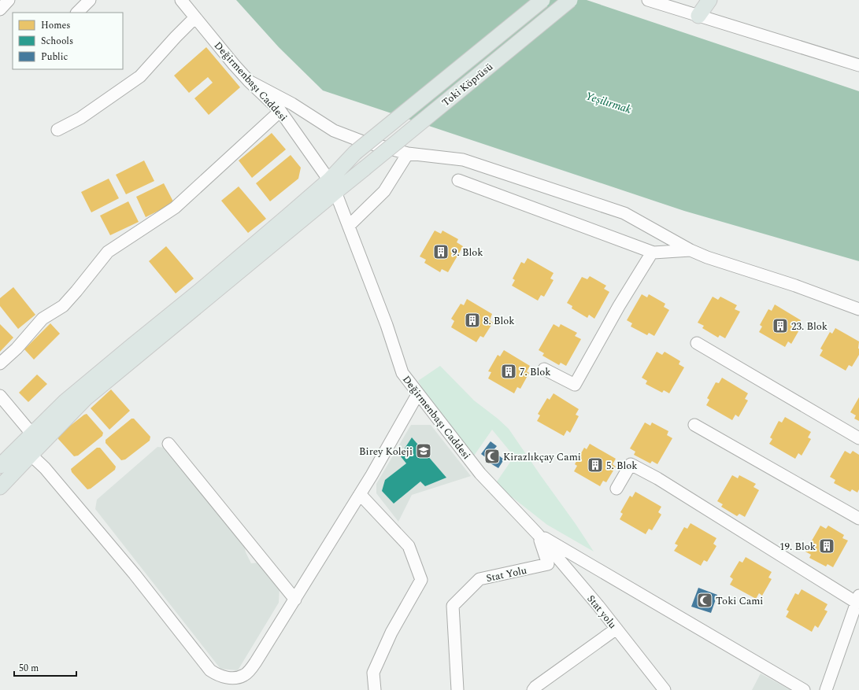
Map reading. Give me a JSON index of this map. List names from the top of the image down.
{
  "streets": {
    "main road": ["Toki Köprüsü"],
    "street": ["Değirmenbaşı Caddesi", "Stat Yolu", "Stat yolu"]
  },
  "crossings": [
    ["Değirmenbaşı Caddesi", "Toki Köprüsü"],
    ["Değirmenbaşı Caddesi", "Stat Yolu"],
    ["Değirmenbaşı Caddesi", "Stat yolu"],
    ["Stat Yolu", "Stat yolu"]
  ],
  "water": ["Yeşilırmak"],
  "places": {
    "building": [
      "9. Blok",
      "8. Blok",
      "23. Blok",
      "7. Blok",
      "5. Blok",
      "19. Blok"
    ],
    "school or university": ["Birey Koleji"],
    "mosque": ["Kirazlıkçay Cami", "Toki Cami"]
  },
  "legend": ["Homes", "Schools", "Public"],
  "scale_bar": "50 m"
}
